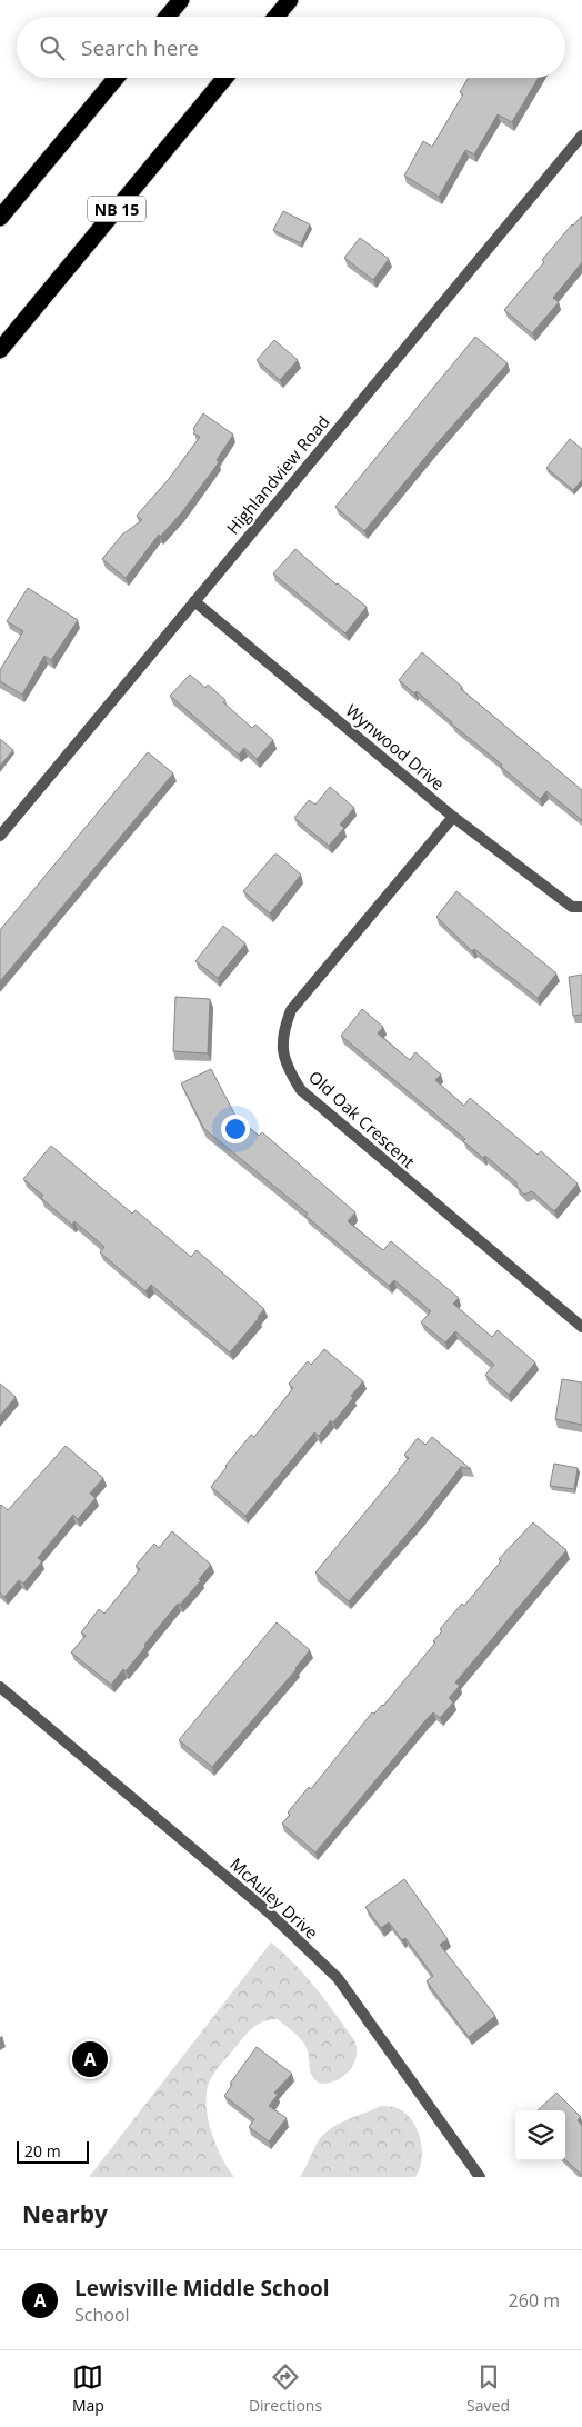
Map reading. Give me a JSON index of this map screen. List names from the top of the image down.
{
  "streets": {
    "highway": ["NB 15"],
    "street": [
      "Highlandview Road",
      "Wynwood Drive",
      "Old Oak Crescent",
      "McAuley Drive"
    ]
  },
  "crossings": [
    ["Highlandview Road", "Wynwood Drive"],
    ["Wynwood Drive", "Old Oak Crescent"]
  ],
  "scale_bar": "20 m",
  "page": {
    "search": "Search here",
    "pins": "A",
    "scale": "20 m",
    "heading": "Nearby",
    "list": [
      {
        "mark": "A",
        "name": "Lewisville Middle School",
        "note": "School",
        "value": "260 m"
      }
    ],
    "nav": ["Map", "Directions", "Saved"]
  }
}
